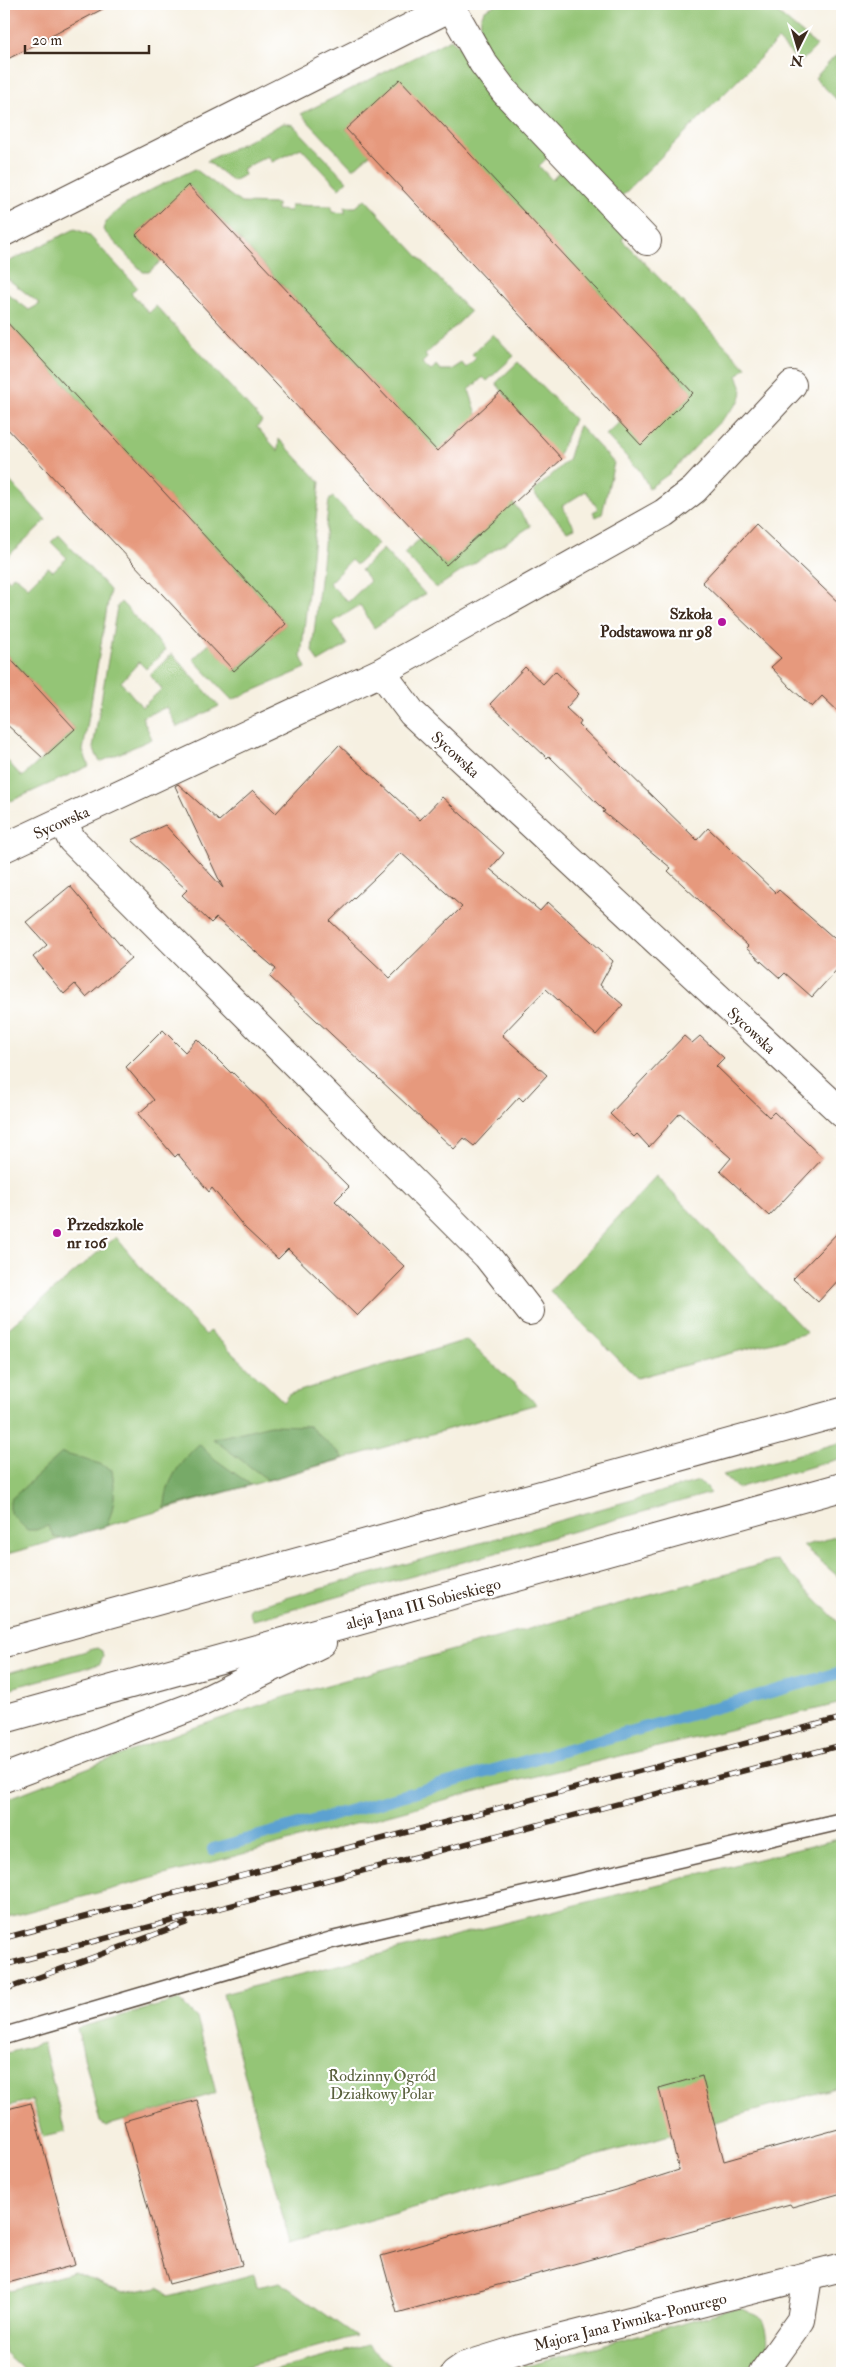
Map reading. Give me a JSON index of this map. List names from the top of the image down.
{
  "streets": {
    "street": ["Sycowska", "aleja Jana III Sobieskiego", "Majora Jana Piwnika-Ponurego"]
  },
  "parks": ["Rodzinny Ogród Działkowy Polar"],
  "places": ["Szkoła Podstawowa nr 98", "Przedszkole nr 106"],
  "scale_bar": "20 m",
  "north": "bottom"
}
